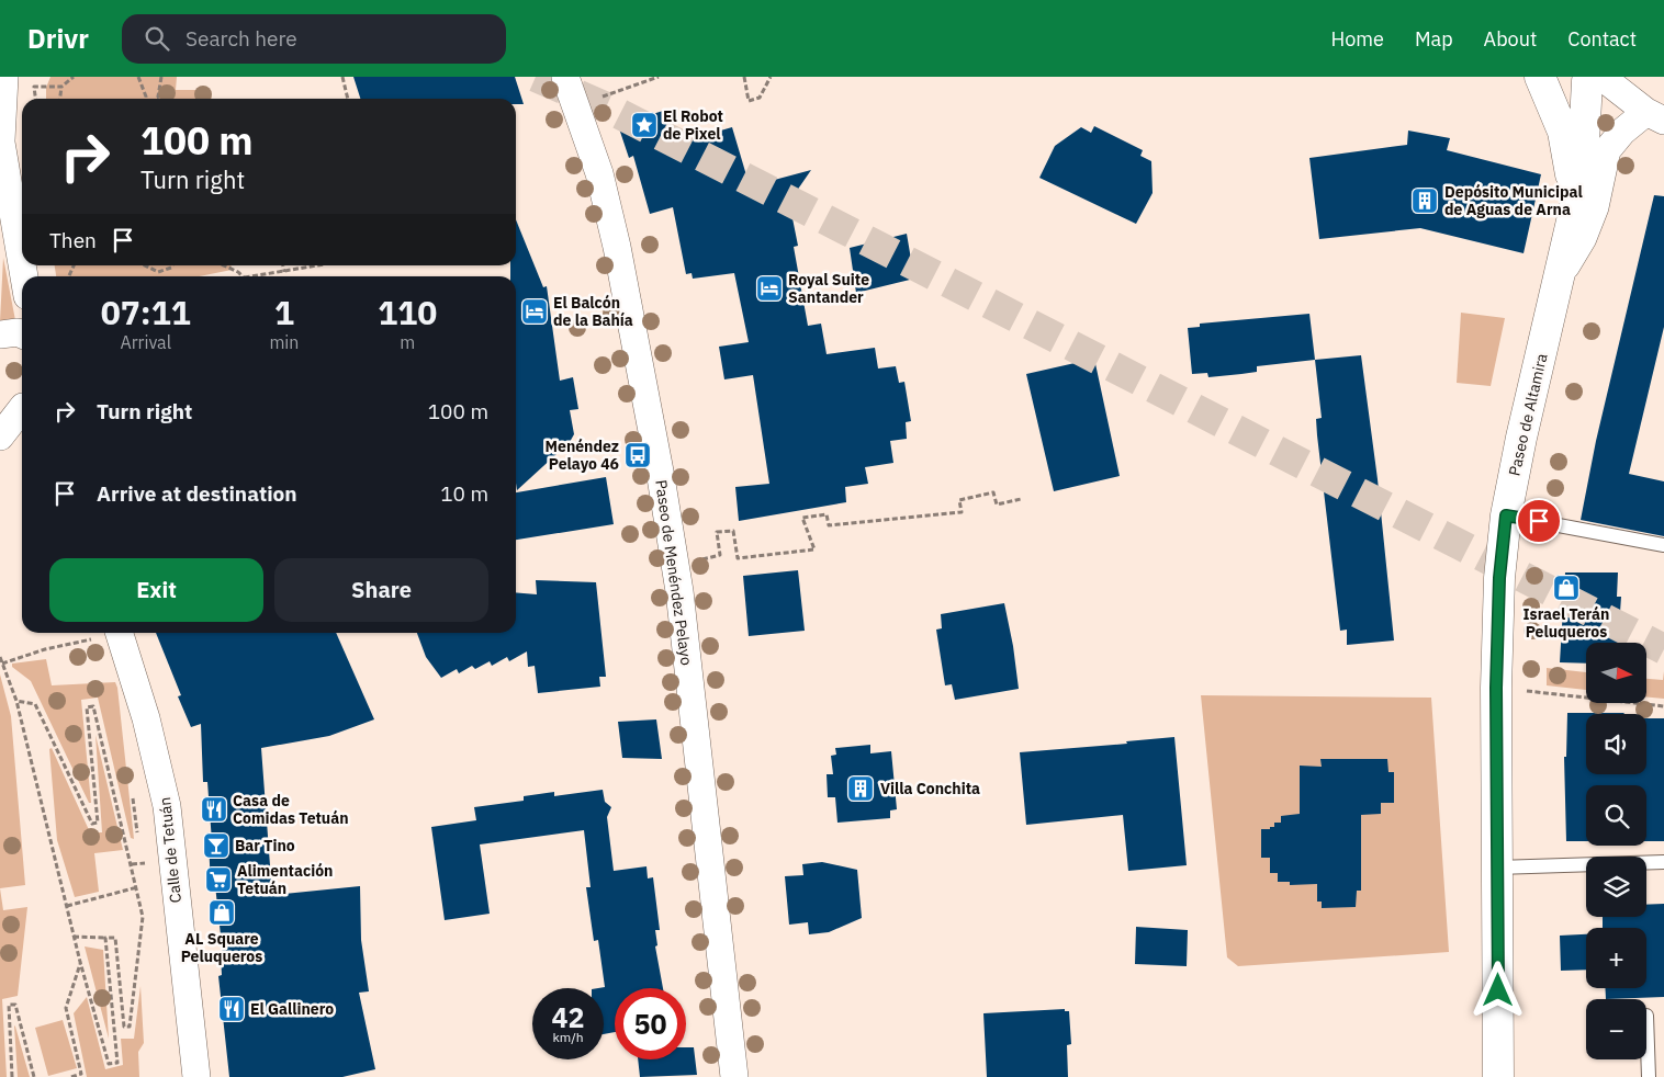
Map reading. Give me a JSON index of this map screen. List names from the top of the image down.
{
  "streets": {
    "main road": ["Paseo de Altamira"],
    "street": ["Paseo de Menéndez Pelayo", "Calle de Tetuán"]
  },
  "places": {
    "place": ["El Robot de Pixel"],
    "building": ["Depósito Municipal de Aguas de Arna", "Villa Conchita"],
    "hotel": ["Royal Suite Santander", "El Balcón de la Bahía"],
    "bus stop": ["Menéndez Pelayo 46"],
    "shop": ["Israel Terán Peluqueros", "AL Square Peluqueros"],
    "restaurant": ["Casa de Comidas Tetuán", "El Gallinero"],
    "bar": ["Bar Tino"],
    "supermarket": ["Alimentación Tetuán"]
  },
  "north": "right",
  "page": {
    "header": "Drivr",
    "search": "Search here",
    "nav": [
      "Home",
      "Map",
      "About",
      "Contact"
    ],
    "turn": ["100 m", "Turn right"],
    "then": "Then",
    "eta": [
      "07:11",
      "Arrival",
      "1",
      "min",
      "110",
      "m"
    ],
    "list": [
      {
        "name": "Turn right",
        "value": "100 m"
      },
      {
        "name": "Arrive at destination",
        "value": "10 m"
      }
    ],
    "buttons": ["Exit", "Share"],
    "map_buttons": ["+", "−"],
    "speed": "42 km/h",
    "limit": "50"
  }
}
